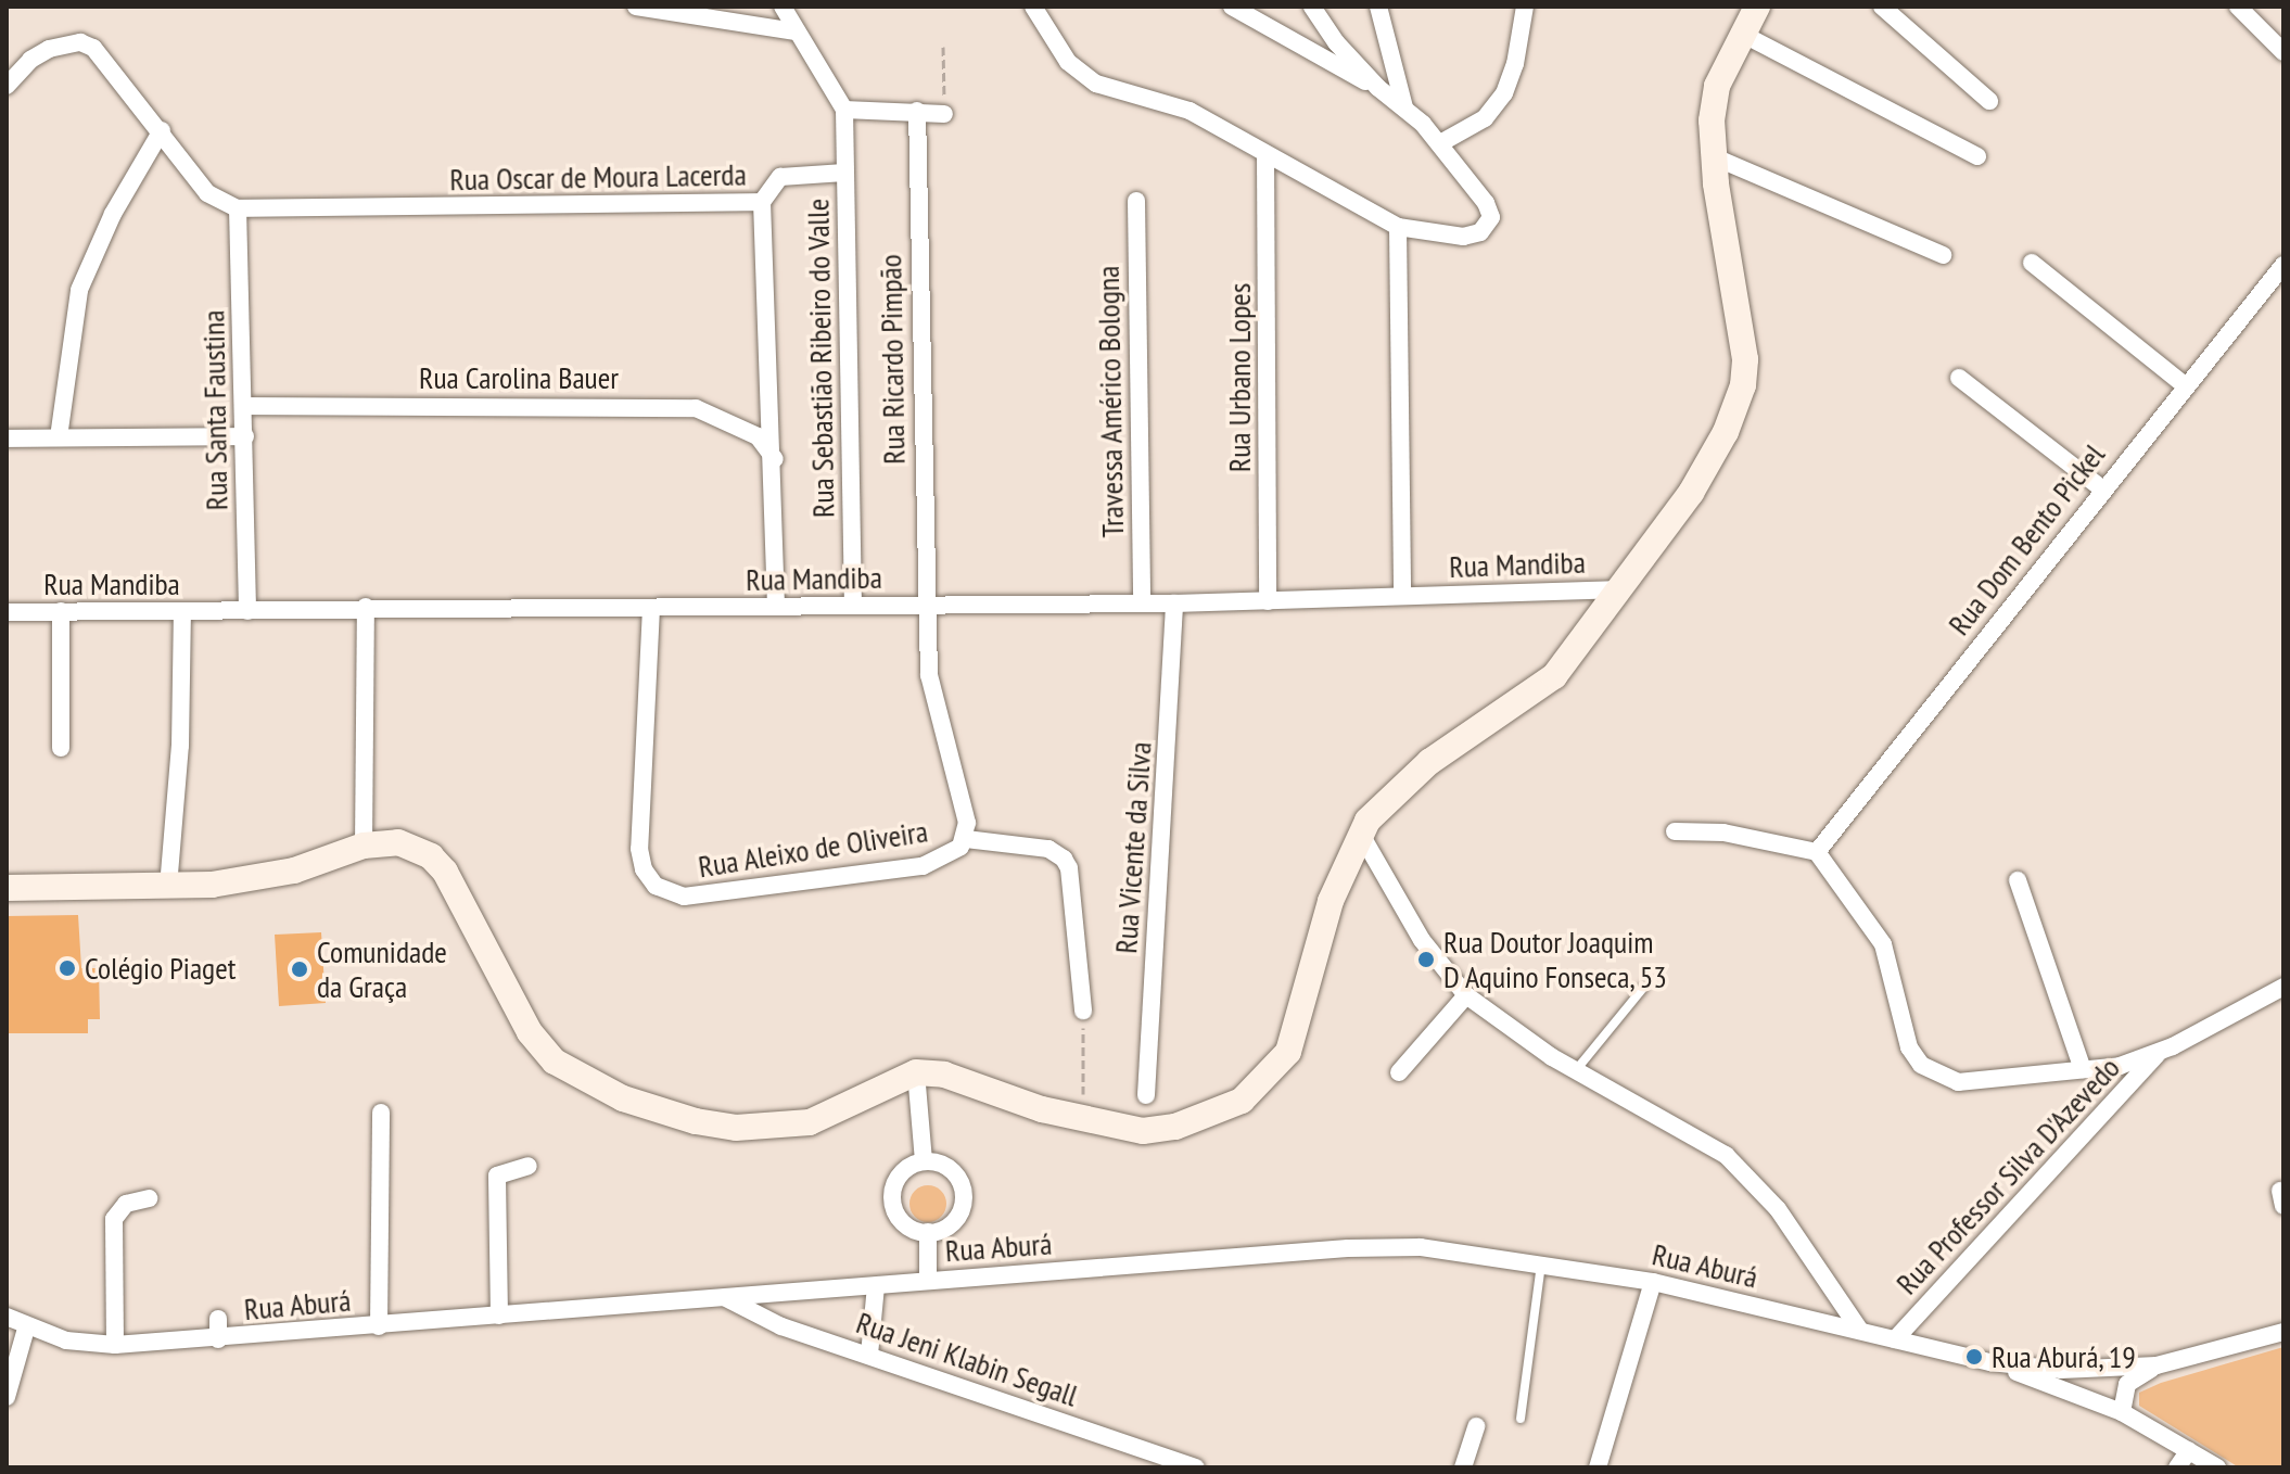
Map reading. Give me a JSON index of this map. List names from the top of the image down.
{
  "streets": {
    "street": [
      "Rua Oscar de Moura Lacerda",
      "Rua Sebastião Ribeiro do Valle",
      "Rua Ricardo Pimpão",
      "Rua Carolina Bauer",
      "Rua Urbano Lopes",
      "Travessa Américo Bologna",
      "Rua Santa Faustina",
      "Rua Dom Bento Pickel",
      "Rua Mandiba",
      "Rua Vicente da Silva",
      "Rua Aleixo de Oliveira",
      "Rua Professor Silva D'Azevedo",
      "Rua Aburá",
      "Rua Jeni Klabin Segall"
    ]
  },
  "crossings": [
    ["Rua Oscar de Moura Lacerda", "Rua Carolina Bauer"],
    ["Rua Oscar de Moura Lacerda", "Rua Santa Faustina"],
    ["Rua Oscar de Moura Lacerda", "Rua Mandiba"],
    ["Rua Sebastião Ribeiro do Valle", "Rua Mandiba"],
    ["Rua Ricardo Pimpão", "Rua Mandiba"],
    ["Rua Ricardo Pimpão", "Rua Aleixo de Oliveira"],
    ["Rua Carolina Bauer", "Rua Santa Faustina"],
    ["Rua Urbano Lopes", "Rua Mandiba"],
    ["Travessa Américo Bologna", "Rua Mandiba"],
    ["Rua Santa Faustina", "Rua Mandiba"],
    ["Rua Mandiba", "Rua Vicente da Silva"],
    ["Rua Mandiba", "Rua Aleixo de Oliveira"],
    ["Rua Professor Silva D'Azevedo", "Rua Aburá"],
    ["Rua Aburá", "Rua Jeni Klabin Segall"]
  ],
  "places": [
    "Rua Doutor Joaquim D Aquino Fonseca, 53",
    "Colégio Piaget",
    "Comunidade da Graça",
    "Rua Aburá, 19"
  ]
}
